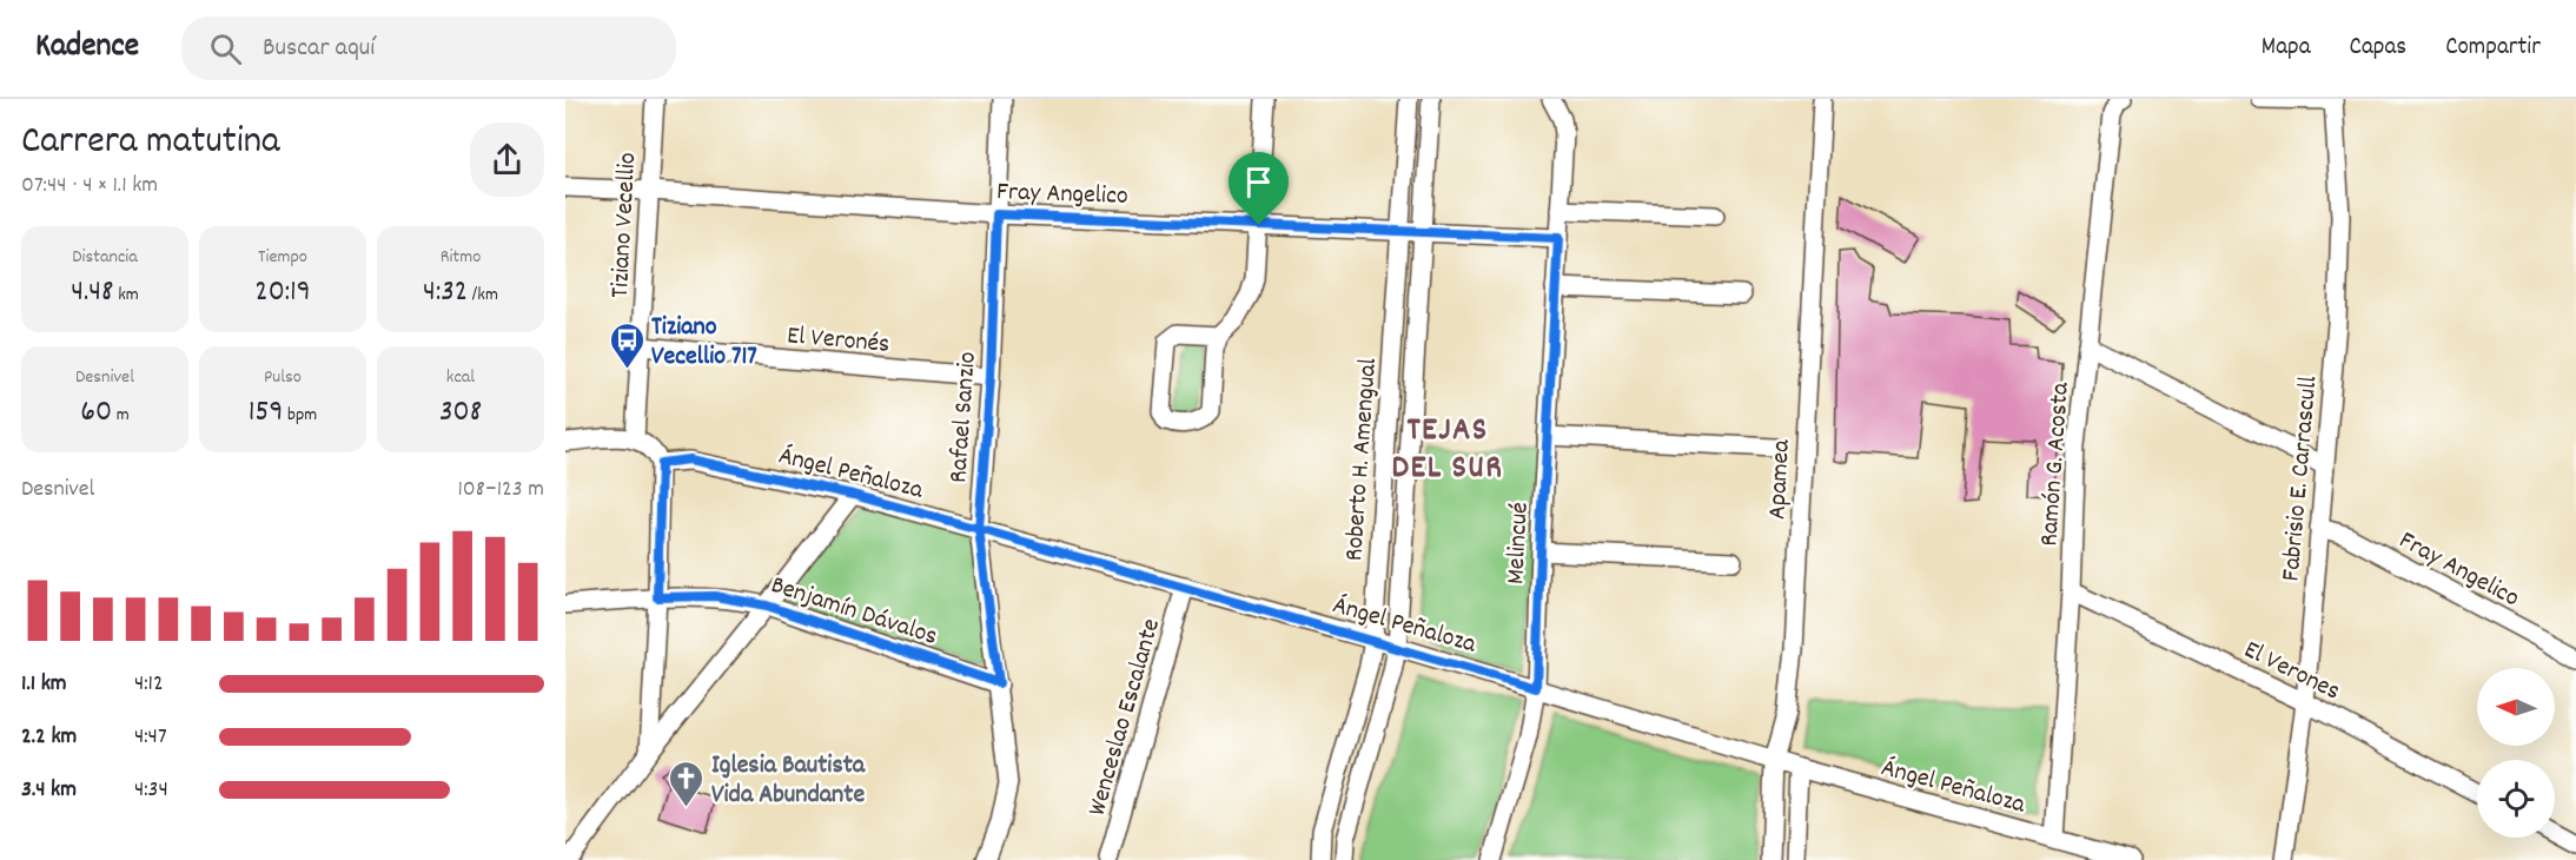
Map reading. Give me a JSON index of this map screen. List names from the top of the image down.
{
  "streets": {
    "street": [
      "Fray Angelico",
      "Tiziano Vecellio",
      "El Veronés",
      "Rafael Sanzio",
      "Roberto H. Amengual",
      "Ramón G. Acosta",
      "Ángel Peñaloza",
      "Fabrisio E. Carrascull",
      "Apamea",
      "Melincué",
      "Benjamín Dávalos",
      "El Verones",
      "Wenceslao Escalante"
    ]
  },
  "crossings": [
    ["Fray Angelico", "Tiziano Vecellio"],
    ["Fray Angelico", "Rafael Sanzio"],
    ["Fray Angelico", "Roberto H. Amengual"],
    ["Fray Angelico", "Fabrisio E. Carrascull"],
    ["Fray Angelico", "Melincué"],
    ["Tiziano Vecellio", "El Veronés"],
    ["El Veronés", "Rafael Sanzio"],
    ["Rafael Sanzio", "Ángel Peñaloza"],
    ["Rafael Sanzio", "Benjamín Dávalos"],
    ["Roberto H. Amengual", "Ángel Peñaloza"],
    ["Ramón G. Acosta", "Ángel Peñaloza"],
    ["Ramón G. Acosta", "El Verones"],
    ["Ángel Peñaloza", "Apamea"],
    ["Ángel Peñaloza", "Melincué"],
    ["Ángel Peñaloza", "Wenceslao Escalante"],
    ["Fabrisio E. Carrascull", "El Verones"]
  ],
  "districts": ["TEJAS DEL SUR"],
  "places": {
    "bus stop": ["Tiziano Vecellio 717"],
    "church": ["Iglesia Bautista Vida Abundante"]
  },
  "north": "left",
  "page": {
    "header": "Kadence",
    "search": "Buscar aquí",
    "nav": ["Mapa", "Capas", "Compartir"],
    "heading": ["Carrera matutina", "07:44 · 4 × 1.1 km"],
    "stats": [
      ["Distancia", "4.48 km"],
      ["Tiempo", "20:19"],
      ["Ritmo", "4:32 /km"],
      ["Desnivel", "60 m"],
      ["Pulso", "159 bpm"],
      ["kcal", "308"]
    ],
    "chart": ["Desnivel", "108–123 m"],
    "list": [
      {
        "name": "1.1 km",
        "note": "4:12"
      },
      {
        "name": "2.2 km",
        "note": "4:47"
      },
      {
        "name": "3.4 km",
        "note": "4:34"
      }
    ]
  }
}
